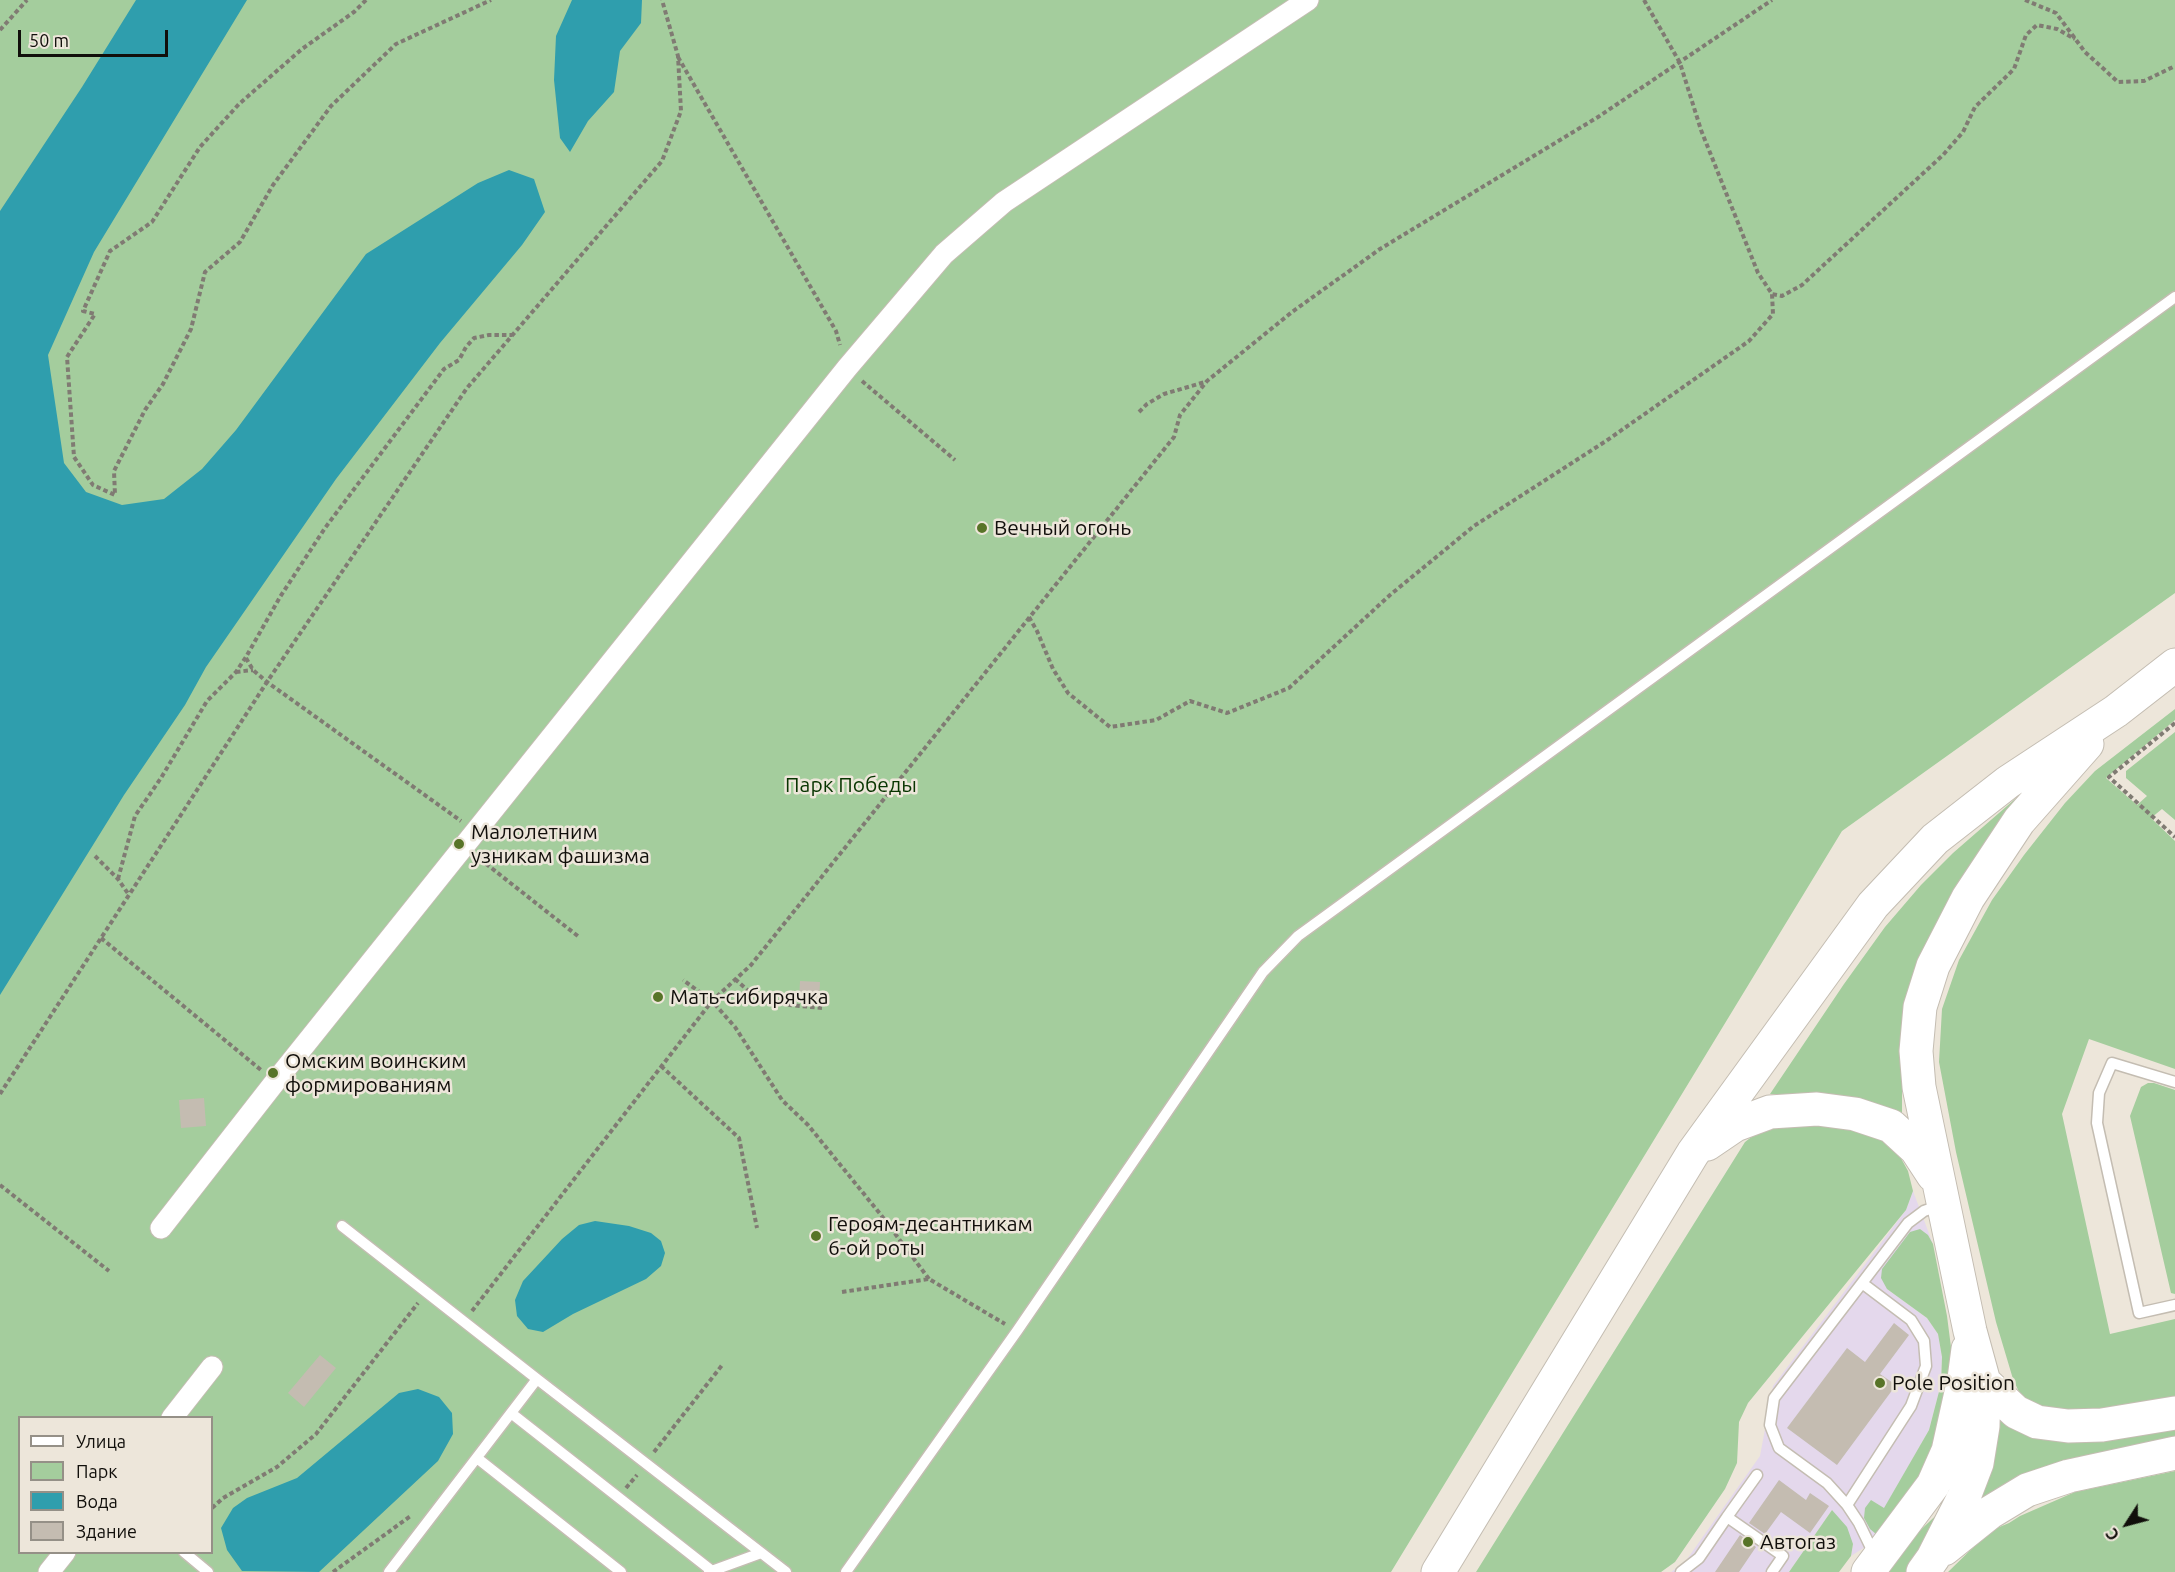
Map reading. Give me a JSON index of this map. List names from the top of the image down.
{
  "parks": ["Парк Победы"],
  "places": [
    "Вечный огонь",
    "Малолетним узникам фашизма",
    "Мать-сибирячка",
    "Омским воинским формированиям",
    "Героям-десантникам 6-ой роты",
    "Pole Position",
    "Автогаз"
  ],
  "legend": [
    "Улица",
    "Парк",
    "Вода",
    "Здание"
  ],
  "scale_bar": "50 m",
  "north": "bottom left"
}
